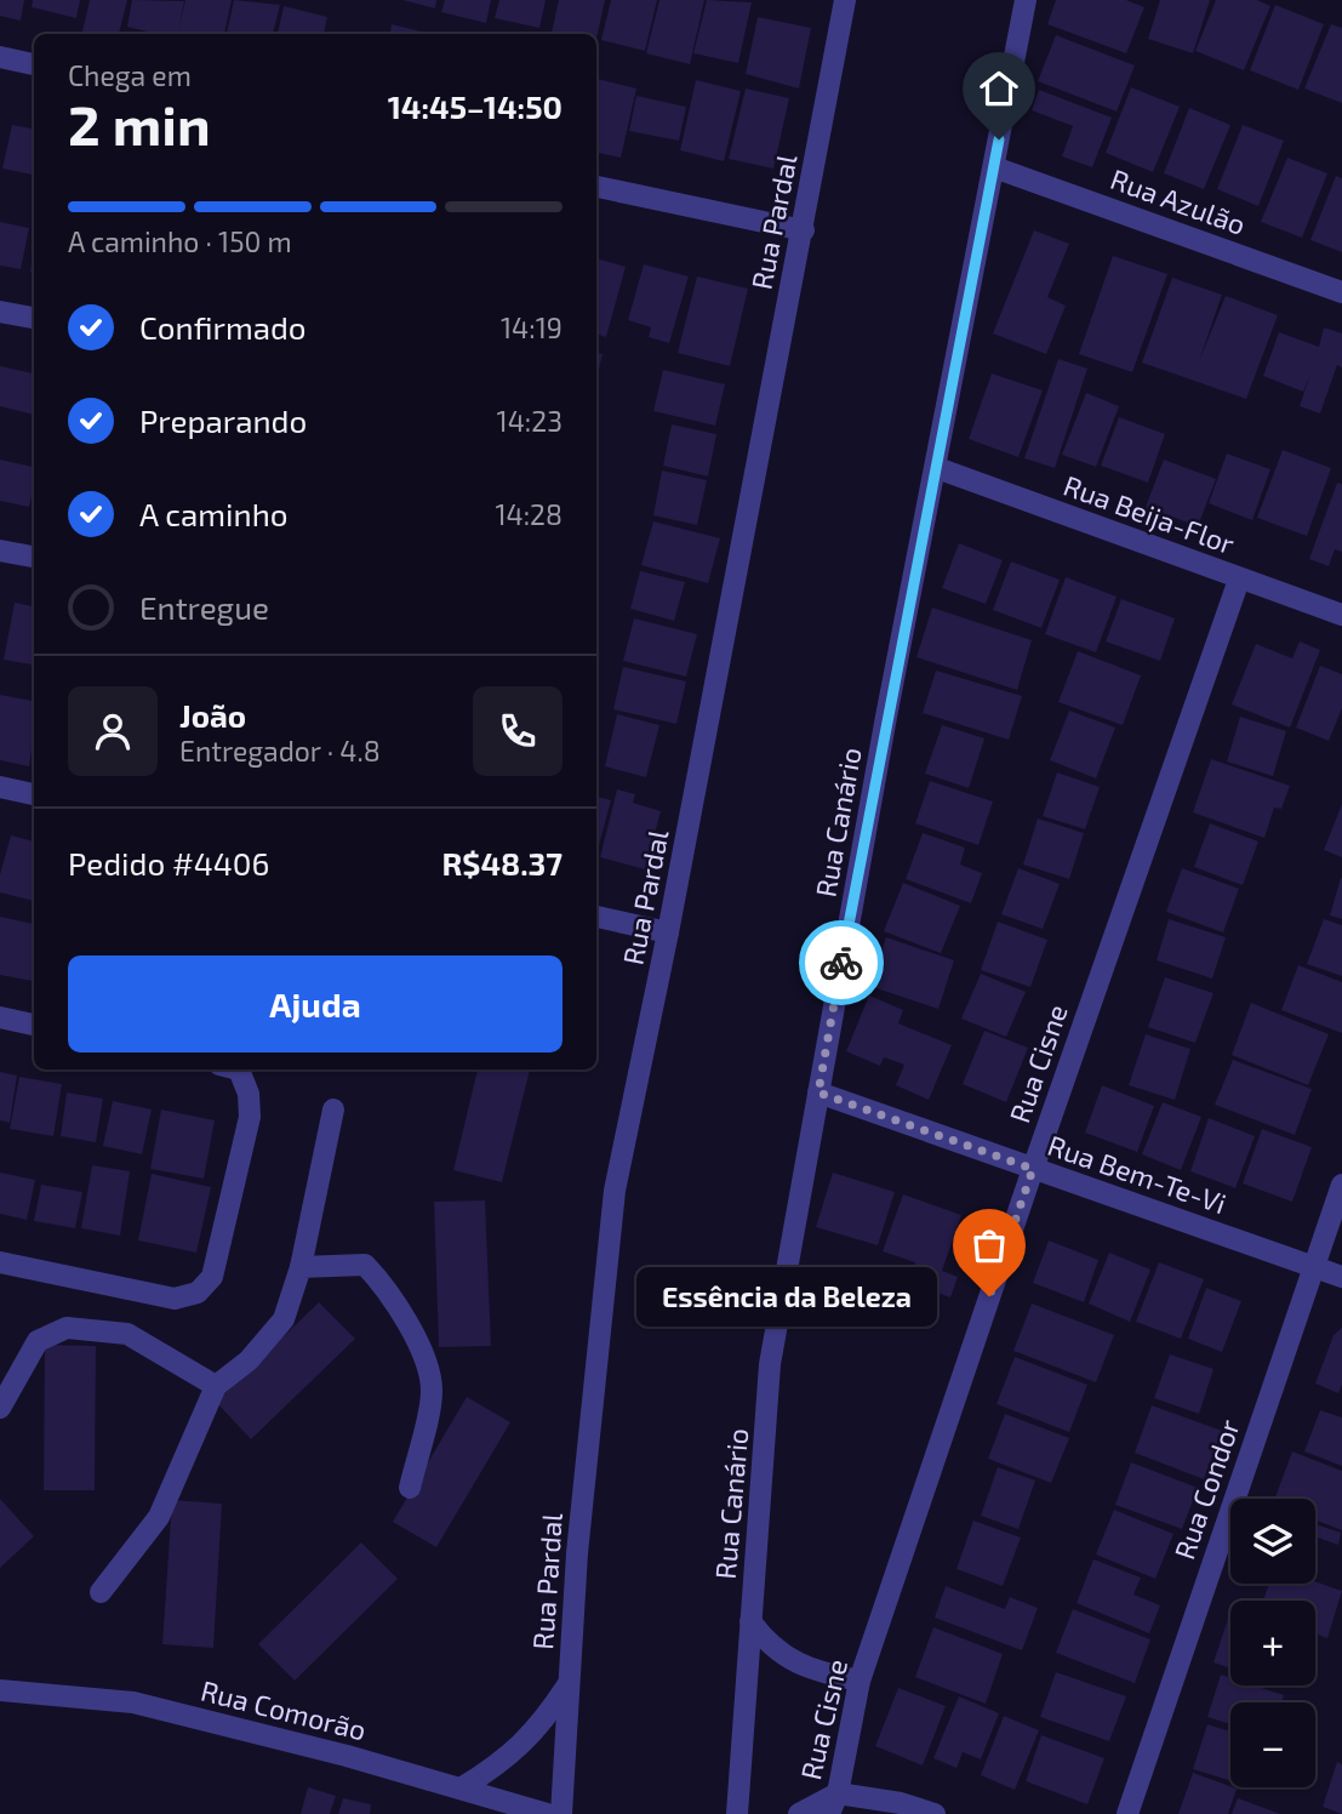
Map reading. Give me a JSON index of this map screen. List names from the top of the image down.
{
  "streets": {
    "street": [
      "Rua Azulão",
      "Rua Pardal",
      "Rua Beija-Flor",
      "Rua Canário",
      "Rua Cisne",
      "Rua Bem-Te-Vi",
      "Rua Condor",
      "Rua Comorão"
    ]
  },
  "crossings": [
    ["Rua Azulão", "Rua Canário"],
    ["Rua Beija-Flor", "Rua Canário"],
    ["Rua Beija-Flor", "Rua Cisne"],
    ["Rua Canário", "Rua Bem-Te-Vi"],
    ["Rua Cisne", "Rua Bem-Te-Vi"],
    ["Rua Bem-Te-Vi", "Rua Condor"]
  ],
  "places": ["Essência da Beleza"],
  "page": {
    "heading": ["2 min", "Chega em", "14:45–14:50"],
    "panel": [
      "João",
      "Entregador · 4.8",
      "Pedido #4406",
      "R$48.37"
    ],
    "bar": "A caminho · 150 m",
    "list": [
      ["Confirmado", "14:19"],
      ["Preparando", "14:23"],
      ["A caminho", "14:28"],
      "Entregue"
    ],
    "buttons": "Ajuda",
    "bubble": "Essência da Beleza",
    "map_buttons": ["+", "−"]
  }
}
